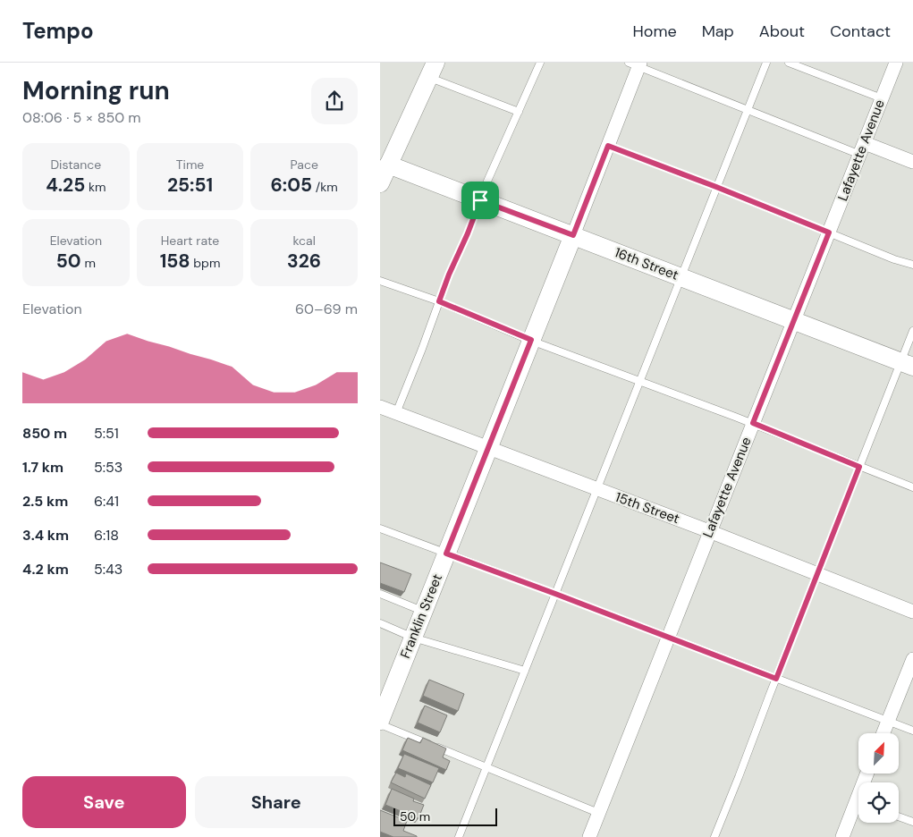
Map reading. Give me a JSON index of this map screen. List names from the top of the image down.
{
  "streets": {
    "street": [
      "Lafayette Avenue",
      "16th Street",
      "15th Street",
      "Franklin Street"
    ]
  },
  "crossings": [
    ["Lafayette Avenue", "16th Street"],
    ["Lafayette Avenue", "15th Street"],
    ["16th Street", "Franklin Street"],
    ["15th Street", "Franklin Street"]
  ],
  "scale_bar": "50 m",
  "north": "top right",
  "page": {
    "header": "Tempo",
    "nav": [
      "Home",
      "Map",
      "About",
      "Contact"
    ],
    "heading": ["Morning run", "08:06 · 5 × 850 m"],
    "stats": [
      ["Distance", "4.25 km"],
      ["Time", "25:51"],
      ["Pace", "6:05 /km"],
      ["Elevation", "50 m"],
      ["Heart rate", "158 bpm"],
      ["kcal", "326"]
    ],
    "chart": ["Elevation", "60–69 m"],
    "list": [
      {
        "name": "850 m",
        "note": "5:51"
      },
      {
        "name": "1.7 km",
        "note": "5:53"
      },
      {
        "name": "2.5 km",
        "note": "6:41"
      },
      {
        "name": "3.4 km",
        "note": "6:18"
      },
      {
        "name": "4.2 km",
        "note": "5:43"
      }
    ],
    "buttons": ["Save", "Share"],
    "scale": "50 m"
  }
}
